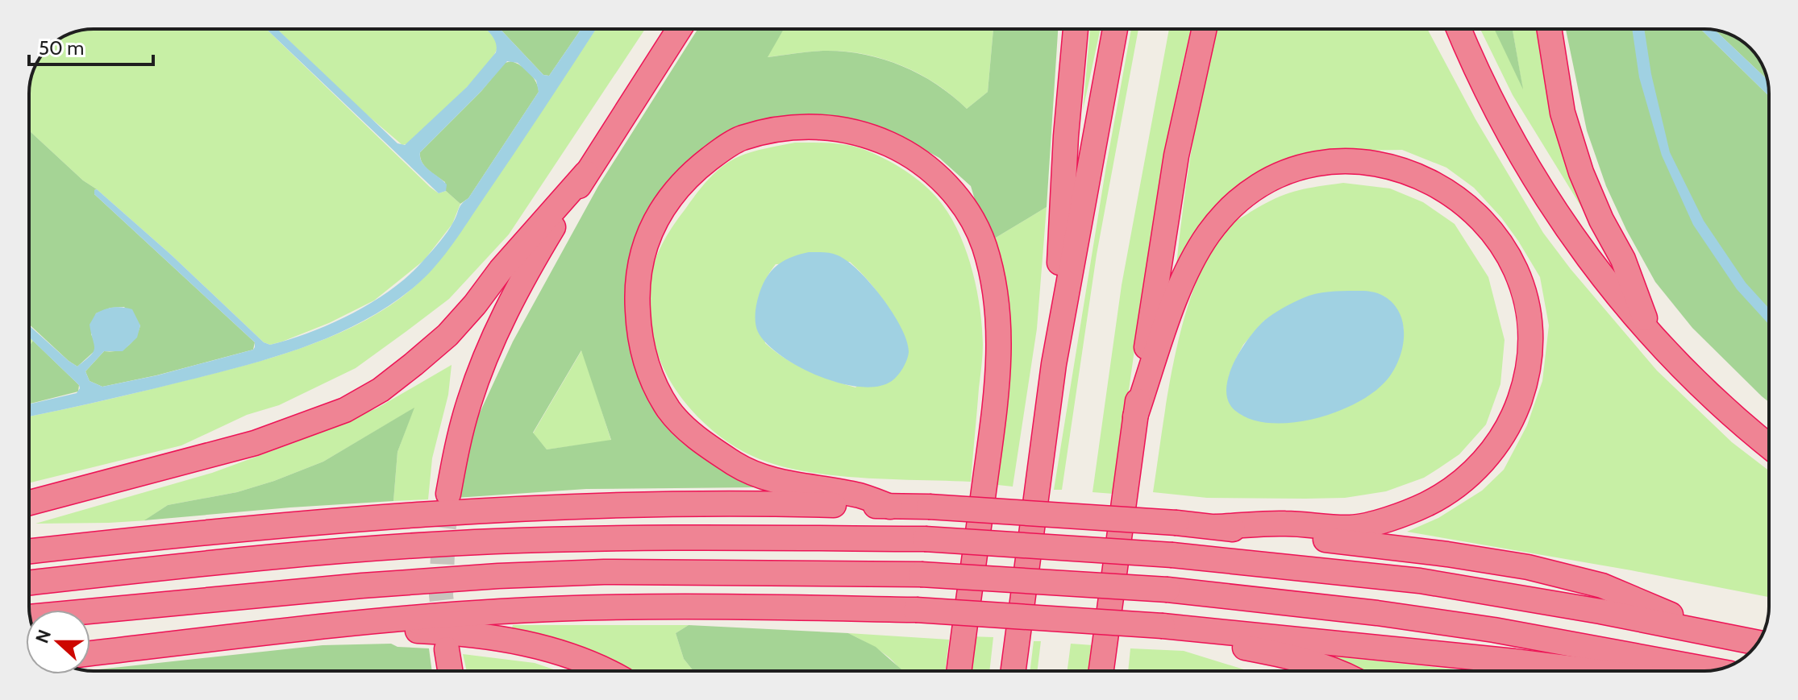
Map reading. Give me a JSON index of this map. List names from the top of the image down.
{
  "scale_bar": "50 m",
  "north": "left"
}
